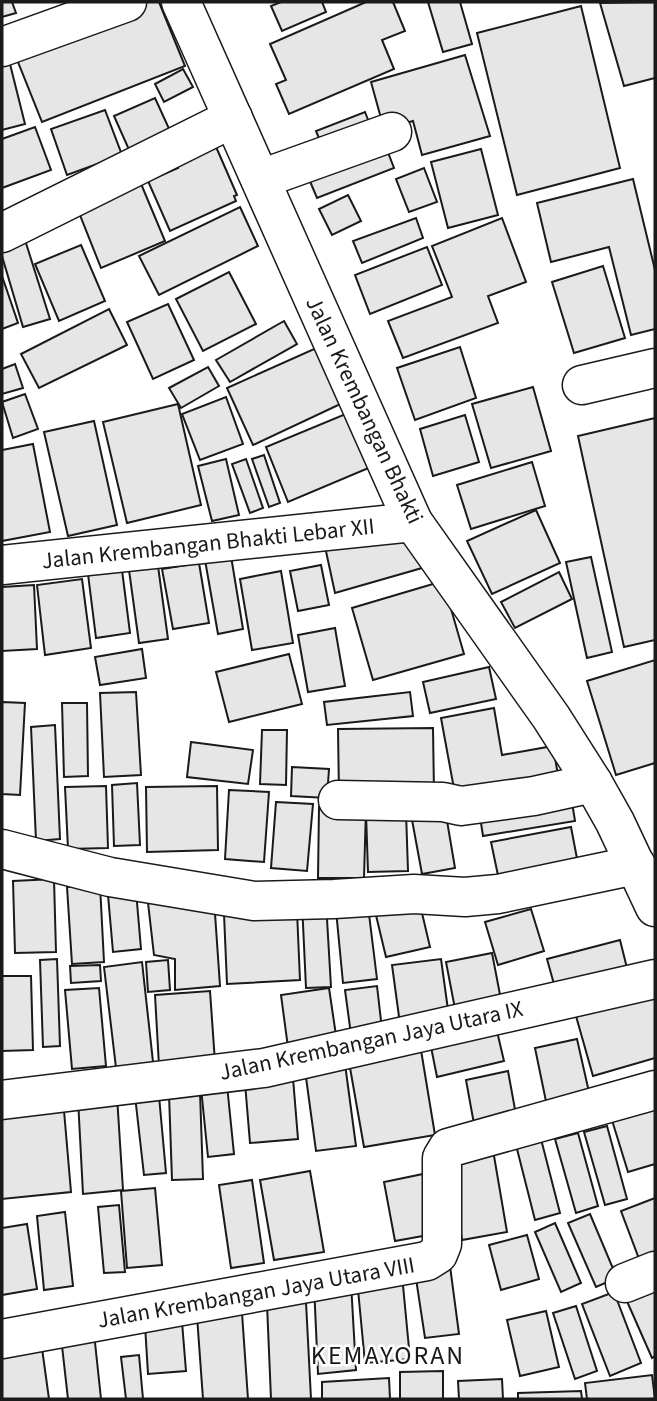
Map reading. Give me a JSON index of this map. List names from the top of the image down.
{
  "streets": {
    "street": [
      "Jalan Krembangan Bhakti",
      "Jalan Krembangan Bhakti Lebar XII",
      "Jalan Krembangan Jaya Utara IX",
      "Jalan Krembangan Jaya Utara VIII"
    ]
  },
  "crossings": [
    ["Jalan Krembangan Bhakti", "Jalan Krembangan Bhakti Lebar XII"]
  ],
  "districts": ["KEMAYORAN"]
}
